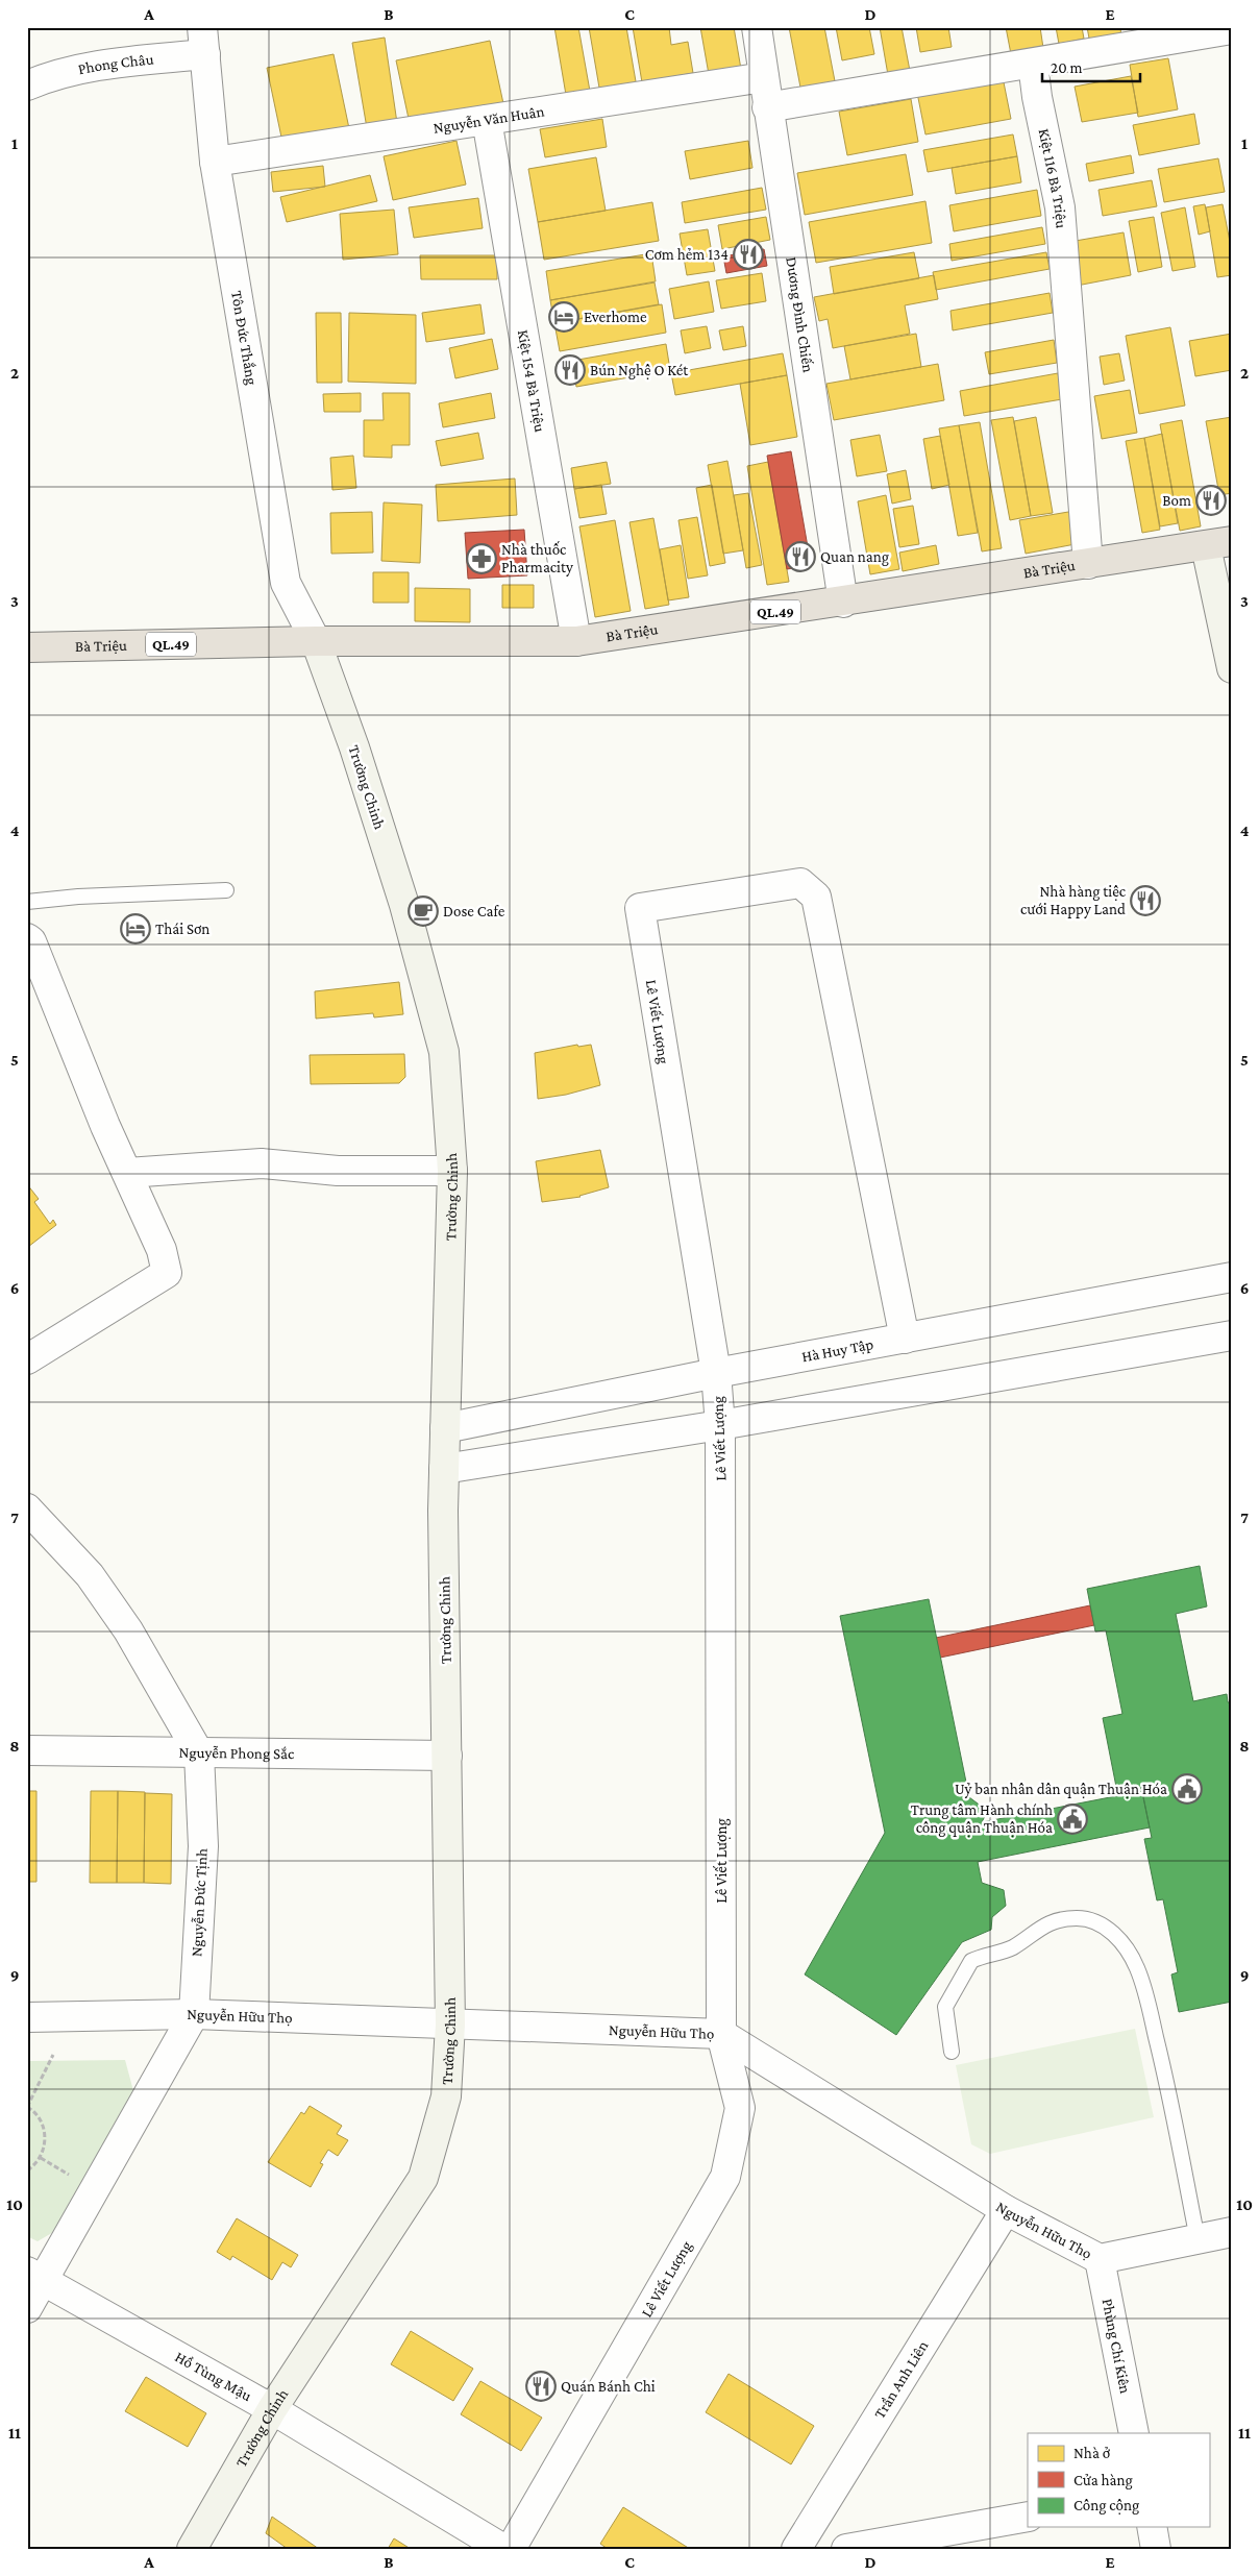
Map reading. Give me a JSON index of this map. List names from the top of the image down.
{
  "streets": {
    "highway": ["Bà Triệu", "QL.49"],
    "street": [
      "Phong Châu",
      "Nguyễn Văn Huân",
      "Kiệt 116 Bà Triệu",
      "Dương Đình Chiến",
      "Tôn Đức Thắng",
      "Kiệt 154 Bà Triệu",
      "Trường Chinh",
      "Lê Viết Lượng",
      "Hà Huy Tập",
      "Nguyễn Phong Sắc",
      "Nguyễn Đức Tịnh",
      "Nguyễn Hữu Thọ",
      "Phùng Chí Kiên",
      "Hồ Tùng Mậu",
      "Trần Anh Liên"
    ]
  },
  "crossings": [
    ["Phong Châu", "Tôn Đức Thắng"],
    ["Nguyễn Văn Huân", "Dương Đình Chiến"],
    ["Nguyễn Văn Huân", "Tôn Đức Thắng"],
    ["Nguyễn Văn Huân", "Kiệt 154 Bà Triệu"],
    ["Kiệt 116 Bà Triệu", "Bà Triệu"],
    ["Dương Đình Chiến", "Bà Triệu"],
    ["Tôn Đức Thắng", "Bà Triệu"],
    ["Tôn Đức Thắng", "Trường Chinh"],
    ["Kiệt 154 Bà Triệu", "Bà Triệu"],
    ["Bà Triệu", "Trường Chinh"],
    ["Trường Chinh", "Hà Huy Tập"],
    ["Trường Chinh", "Nguyễn Phong Sắc"],
    ["Trường Chinh", "Nguyễn Hữu Thọ"],
    ["Trường Chinh", "Hồ Tùng Mậu"],
    ["Lê Viết Lượng", "Hà Huy Tập"],
    ["Lê Viết Lượng", "Nguyễn Hữu Thọ"],
    ["Nguyễn Phong Sắc", "Nguyễn Đức Tịnh"],
    ["Nguyễn Đức Tịnh", "Nguyễn Hữu Thọ"],
    ["Nguyễn Đức Tịnh", "Hồ Tùng Mậu"],
    ["Nguyễn Hữu Thọ", "Phùng Chí Kiên"],
    ["Nguyễn Hữu Thọ", "Trần Anh Liên"]
  ],
  "places": {
    "restaurant": [
      "Cơm hẻm 134",
      "Bún Nghệ O Két",
      "Bom",
      "Quan nang",
      "Nhà hàng tiệc cưới Happy Land",
      "Quán Bánh Chi"
    ],
    "hotel": ["Everhome", "Thái Sơn"],
    "pharmacy": ["Nhà thuốc Pharmacity"],
    "cafe": ["Dose Cafe"],
    "public building": ["Uỷ ban nhân dân quận Thuận Hóa", "Trung tâm Hành chính công quận Thuận Hóa"]
  },
  "legend": ["Nhà ở", "Cửa hàng", "Công cộng"],
  "scale_bar": "20 m",
  "grid": {
    "columns": [
      "A",
      "B",
      "C",
      "D",
      "E"
    ],
    "rows": [
      "1",
      "2",
      "3",
      "4",
      "5",
      "6",
      "7",
      "8",
      "9",
      "10",
      "11"
    ]
  }
}
